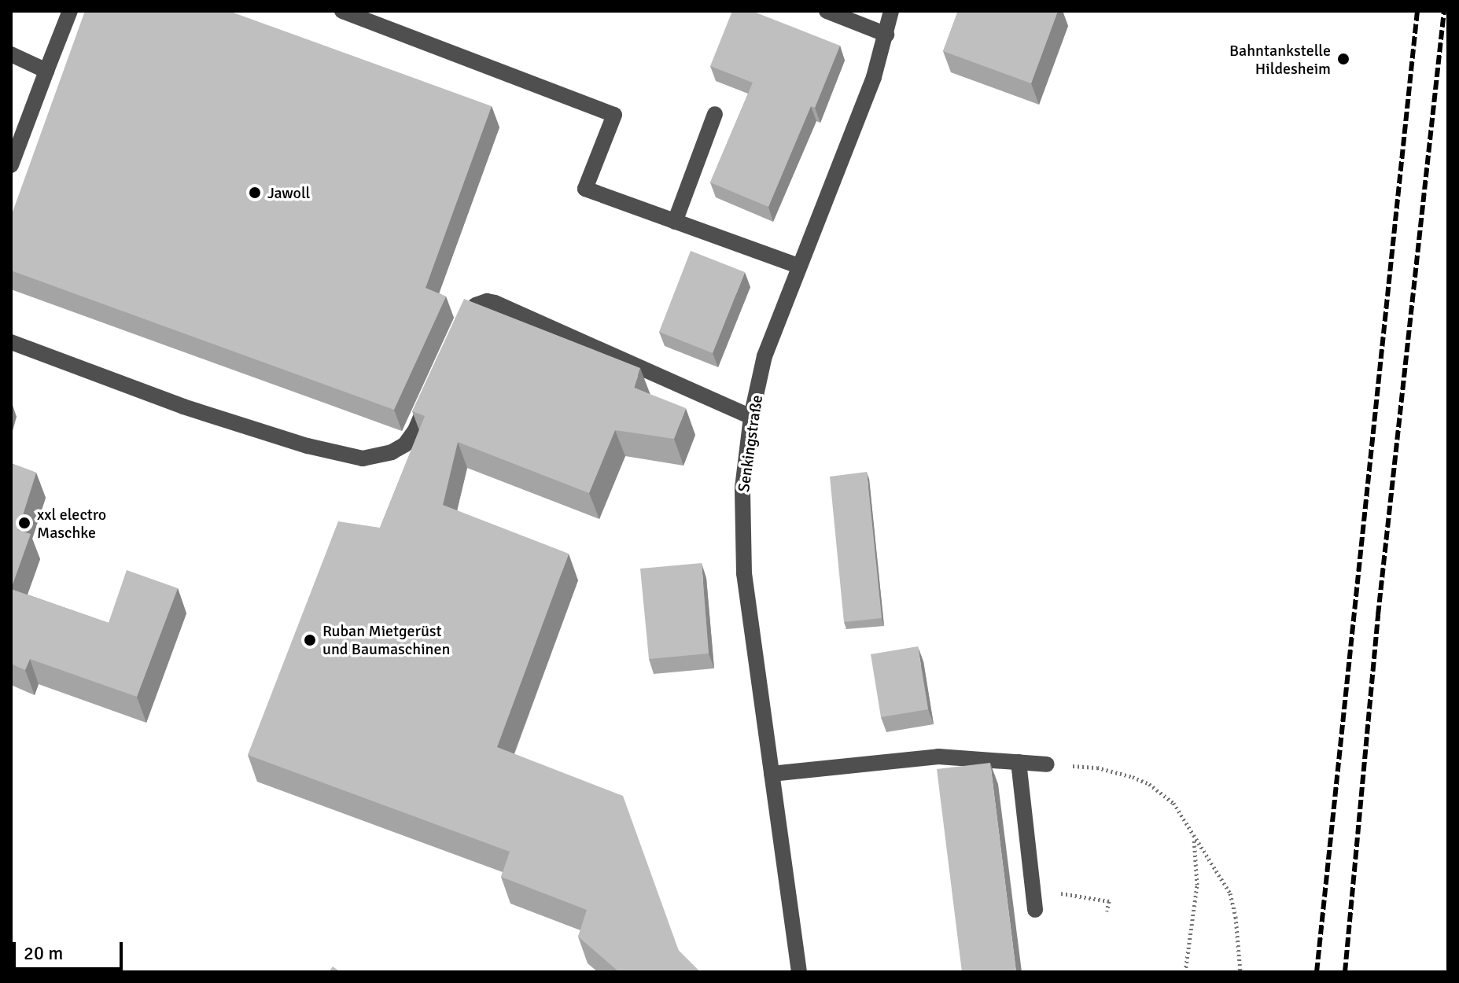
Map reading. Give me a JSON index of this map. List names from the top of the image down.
{
  "streets": {
    "street": ["Senkingstraße"]
  },
  "places": [
    "Bahntankstelle Hildesheim",
    "Jawoll",
    "xxl electro Maschke",
    "Ruban Mietgerüst und Baumaschinen"
  ],
  "scale_bar": "20 m"
}
